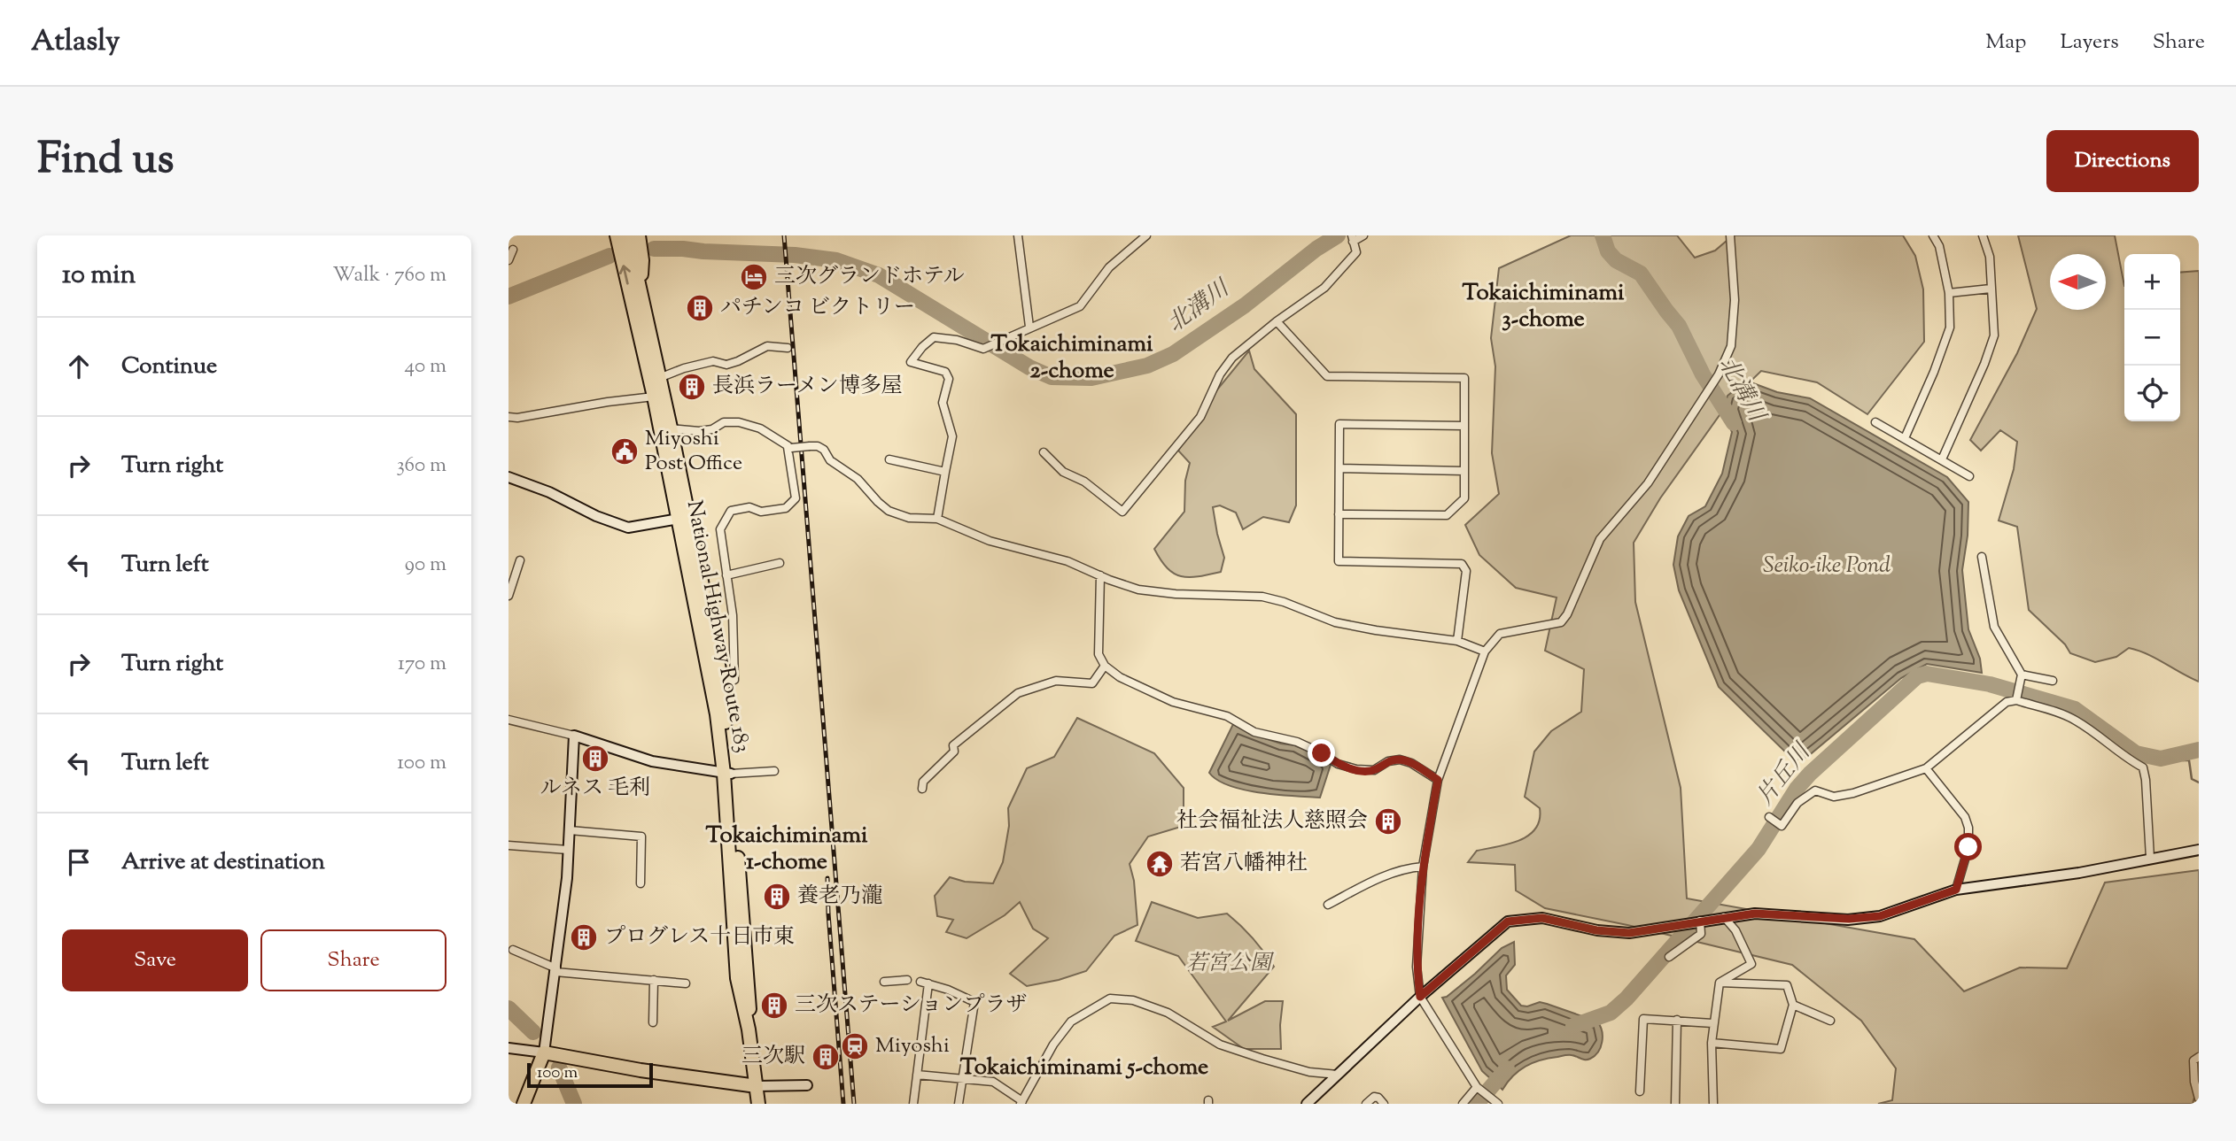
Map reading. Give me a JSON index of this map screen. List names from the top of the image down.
{
  "streets": {
    "highway": ["National Highway Route 183"]
  },
  "districts": [
    "Tokaichiminami 3-chome",
    "Tokaichiminami 2-chome",
    "Tokaichiminami 1-chome",
    "Tokaichiminami 5-chome"
  ],
  "water": ["北溝川", "Seiko-ike Pond", "片丘川"],
  "parks": ["若宮公園"],
  "places": {
    "hotel": ["三次グランドホテル"],
    "building": [
      "パチンコ ビクトリー",
      "長浜ラーメン博多屋",
      "ルネス 毛利",
      "社会福祉法人慈照会",
      "養老乃瀧",
      "プログレス十日市東",
      "三次ステーションプラザ",
      "三次駅"
    ],
    "public building": ["Miyoshi Post Office"],
    "temple": ["若宮八幡神社"],
    "station": ["Miyoshi"]
  },
  "scale_bar": "100 m",
  "north": "left",
  "page": {
    "header": "Atlasly",
    "nav": ["Map", "Layers", "Share"],
    "title": "Find us",
    "buttons": [
      "Directions",
      ["Save", "Share"]
    ],
    "heading": ["10 min", "Walk · 760 m"],
    "map_buttons": ["+", "−"],
    "list": [
      ["Continue", "40 m"],
      ["Turn right", "360 m"],
      ["Turn left", "90 m"],
      ["Turn right", "170 m"],
      ["Turn left", "100 m"],
      "Arrive at destination"
    ],
    "scale": "100 m"
  }
}
